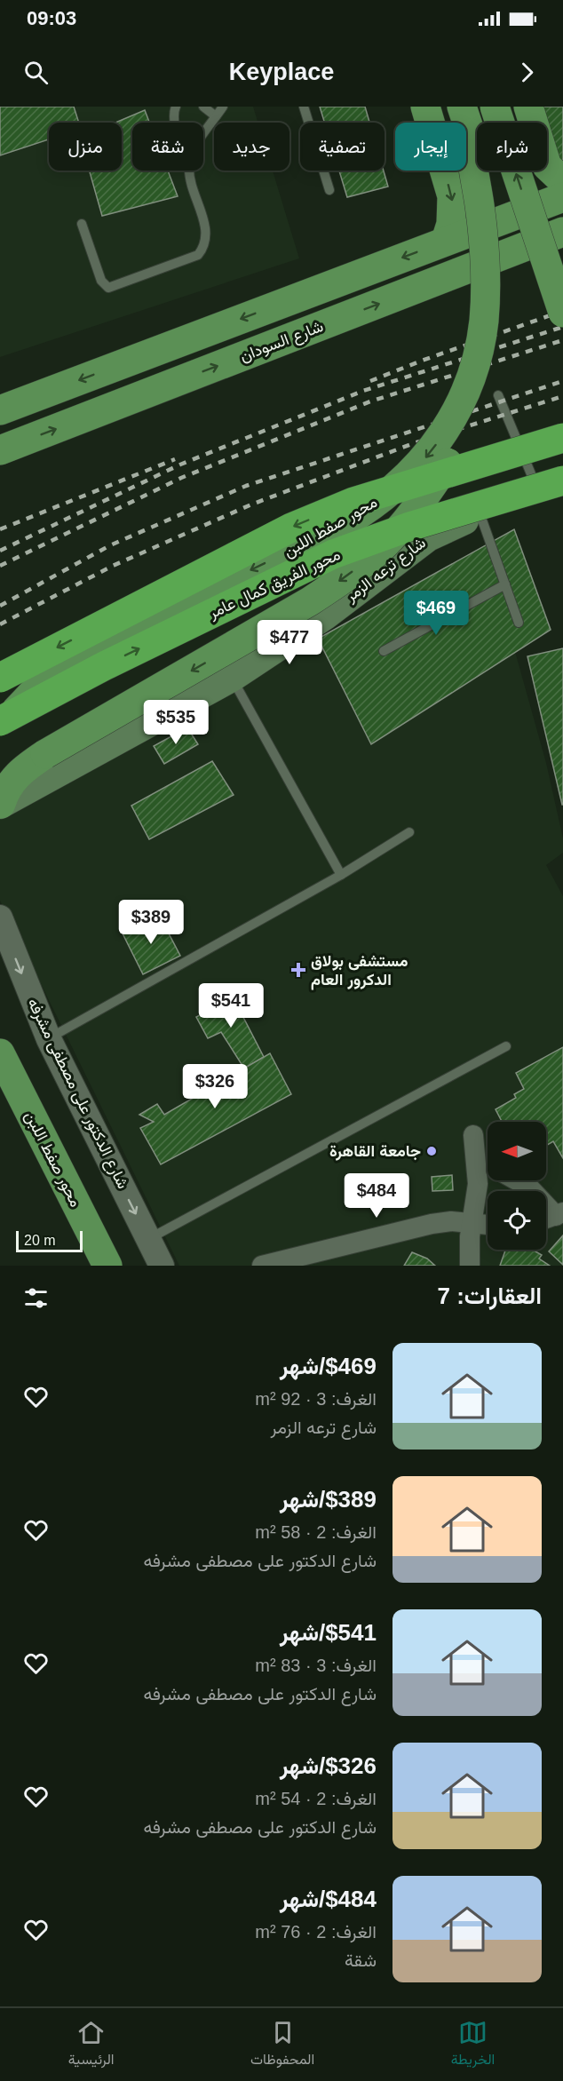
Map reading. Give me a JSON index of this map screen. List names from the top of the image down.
{
  "streets": {
    "highway": ["محور الفريق كمال عامر"],
    "main road": ["شارع السودان", "محور صفط اللبن", "شارع ترعه الزمر"],
    "street": ["شارع الدكتور على مصطفى مشرفه"]
  },
  "crossings": [
    ["شارع ترعه الزمر", "محور الفريق كمال عامر"]
  ],
  "one_way": ["محور صفط اللبن", "شارع الدكتور على مصطفى مشرفه"],
  "places": {
    "health": ["مستشفى بولاق الدكرور العام"],
    "other": ["جامعة القاهرة"]
  },
  "scale_bar": "20 m",
  "north": "left",
  "page": {
    "status": "09:03",
    "header": "Keyplace",
    "chip": [
      "شراء",
      "إيجار",
      "تصفية",
      "جديد",
      "شقة",
      "منزل"
    ],
    "price": [
      "$469",
      "$477",
      "$535",
      "$389",
      "$541",
      "$326",
      "$484"
    ],
    "scale": "20 m",
    "heading": "العقارات: 7",
    "list": [
      {
        "name": "$469/شهر",
        "note": "الغرف: 3 · 92 m² · شارع ترعه الزمر"
      },
      {
        "name": "$389/شهر",
        "note": "الغرف: 2 · 58 m² · شارع الدكتور على مصطفى مشرفه"
      },
      {
        "name": "$541/شهر",
        "note": "الغرف: 3 · 83 m² · شارع الدكتور على مصطفى مشرفه"
      },
      {
        "name": "$326/شهر",
        "note": "الغرف: 2 · 54 m² · شارع الدكتور على مصطفى مشرفه"
      },
      {
        "name": "$484/شهر",
        "note": "الغرف: 2 · 76 m² · شقة"
      }
    ],
    "tabs": ["الخريطة", "المحفوظات", "الرئيسية"]
  }
}
